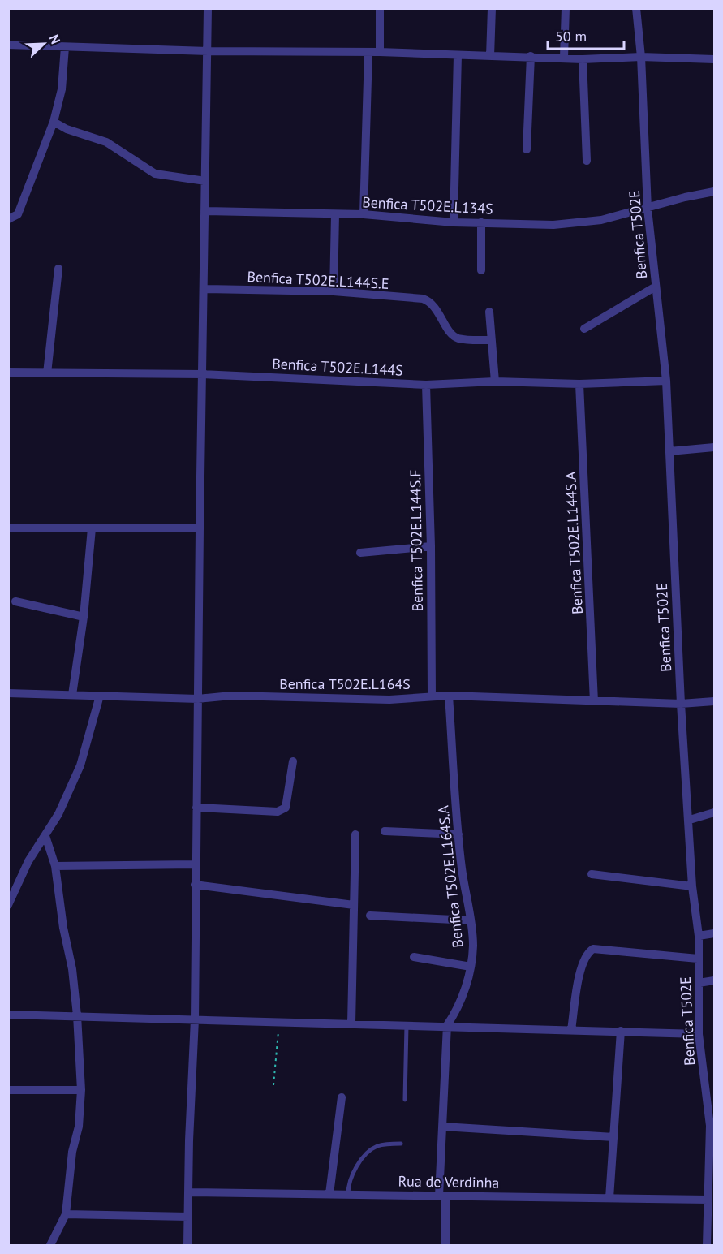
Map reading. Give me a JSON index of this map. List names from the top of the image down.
{
  "streets": {
    "street": [
      "Benfica T502E.L134S",
      "Benfica T502E",
      "Benfica T502E.L144S.E",
      "Benfica T502E.L144S",
      "Benfica T502E.L144S.F",
      "Benfica T502E.L144S.A",
      "Benfica T502E.L164S",
      "Benfica T502E.L164S.A",
      "Rua de Verdinha"
    ]
  },
  "crossings": [
    ["Benfica T502E.L134S", "Benfica T502E"],
    ["Benfica T502E", "Benfica T502E.L144S"],
    ["Benfica T502E", "Benfica T502E.L164S"],
    ["Benfica T502E", "Rua de Verdinha"],
    ["Benfica T502E.L144S", "Benfica T502E.L144S.F"],
    ["Benfica T502E.L144S", "Benfica T502E.L144S.A"],
    ["Benfica T502E.L144S.F", "Benfica T502E.L164S"],
    ["Benfica T502E.L144S.A", "Benfica T502E.L164S"],
    ["Benfica T502E.L164S", "Benfica T502E.L164S.A"],
    ["Benfica T502E.L164S.A", "Rua de Verdinha"]
  ],
  "scale_bar": "50 m",
  "north": "top right"
}
